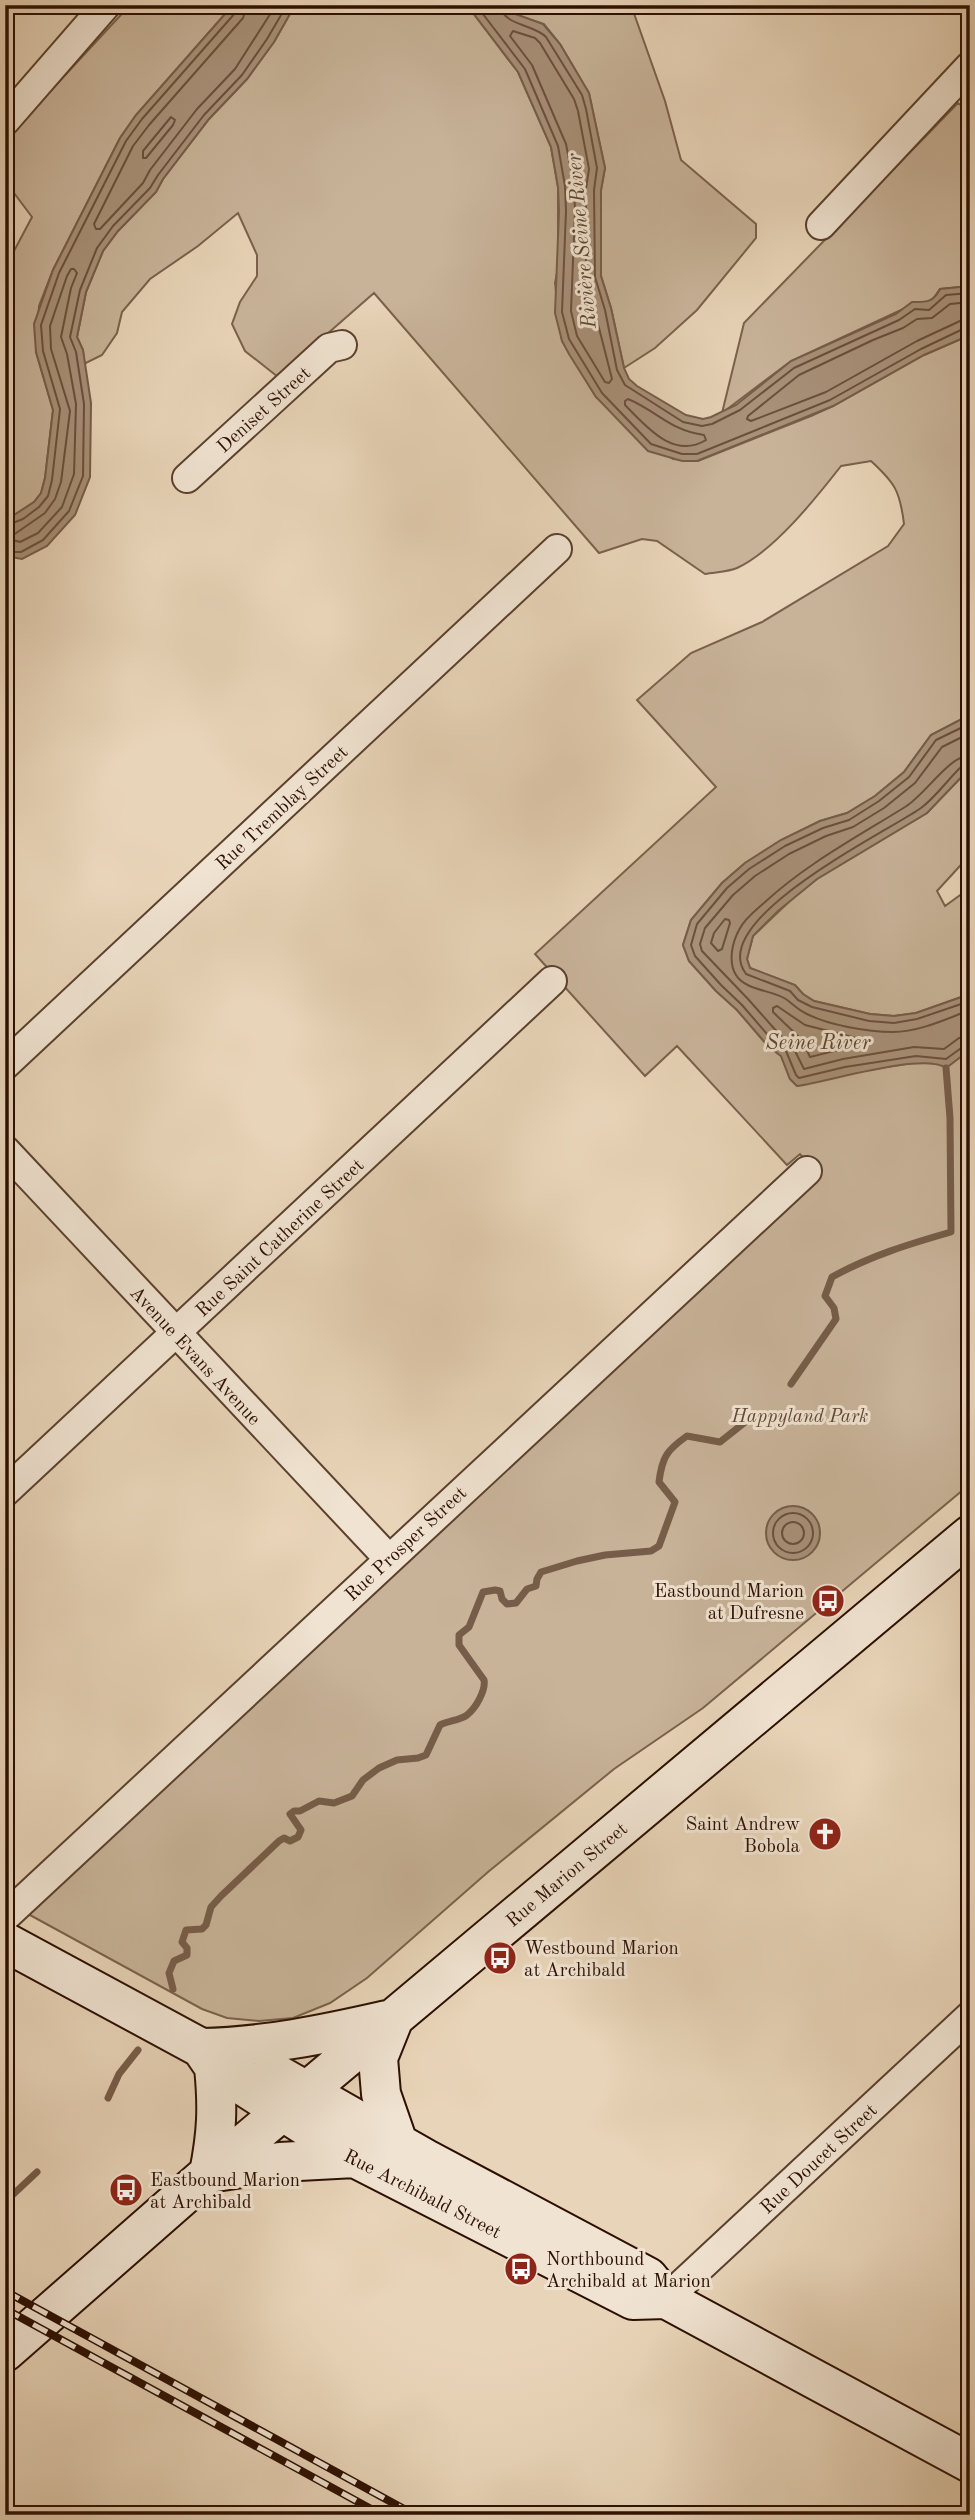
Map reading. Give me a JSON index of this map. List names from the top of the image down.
{
  "streets": {
    "main road": ["Rue Marion Street", "Rue Archibald Street"],
    "street": [
      "Deniset Street",
      "Rue Tremblay Street",
      "Rue Saint Catherine Street",
      "Avenue Evans Avenue",
      "Rue Prosper Street",
      "Rue Doucet Street"
    ]
  },
  "crossings": [
    ["Rue Saint Catherine Street", "Avenue Evans Avenue"],
    ["Avenue Evans Avenue", "Rue Prosper Street"],
    ["Rue Marion Street", "Rue Archibald Street"],
    ["Rue Doucet Street", "Rue Archibald Street"]
  ],
  "water": ["Rivière Seine River", "Seine River"],
  "parks": ["Happyland Park"],
  "places": {
    "bus stop": [
      "Eastbound Marion at Dufresne",
      "Westbound Marion at Archibald",
      "Eastbound Marion at Archibald",
      "Northbound Archibald at Marion"
    ],
    "church": ["Saint Andrew Bobola"]
  }
}
